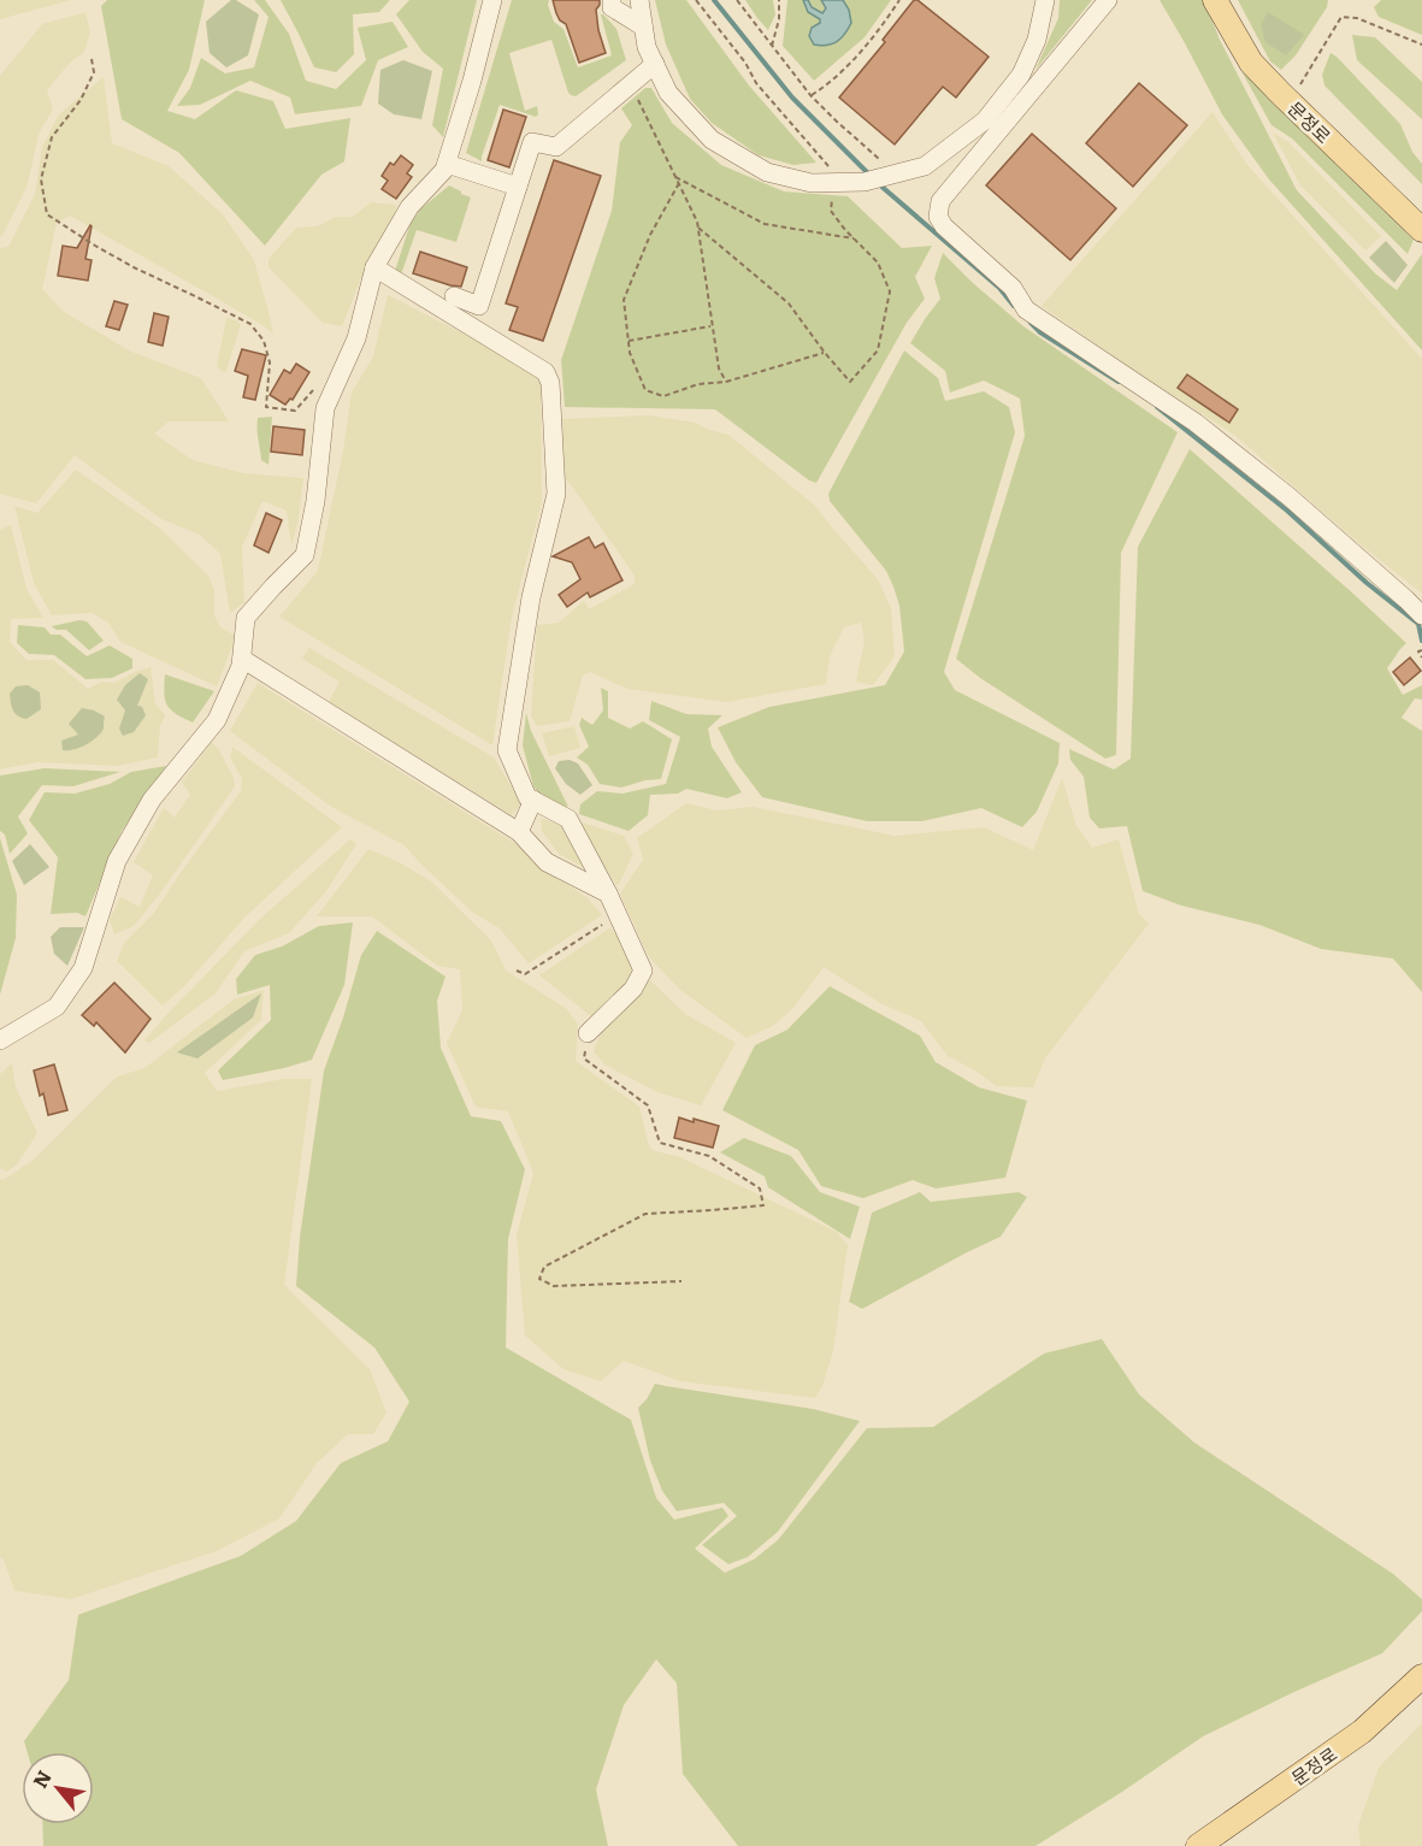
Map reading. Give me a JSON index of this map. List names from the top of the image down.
{
  "streets": {
    "main road": ["문정로"]
  },
  "north": "top left"
}
